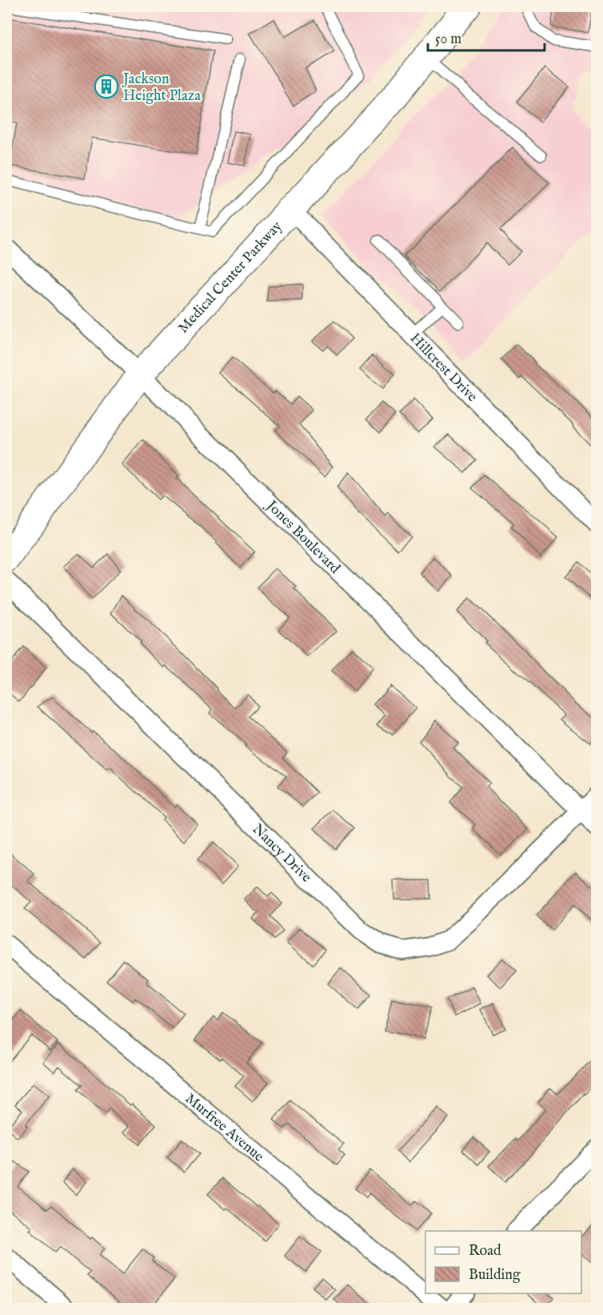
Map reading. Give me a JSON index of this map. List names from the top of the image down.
{
  "streets": {
    "main road": ["Medical Center Parkway"],
    "street": [
      "Hillcrest Drive",
      "Jones Boulevard",
      "Nancy Drive",
      "Murfree Avenue"
    ]
  },
  "crossings": [
    ["Medical Center Parkway", "Hillcrest Drive"],
    ["Medical Center Parkway", "Jones Boulevard"],
    ["Jones Boulevard", "Nancy Drive"]
  ],
  "places": {
    "building": ["Jackson Height Plaza"]
  },
  "legend": ["Road", "Building"],
  "scale_bar": "50 m"
}
